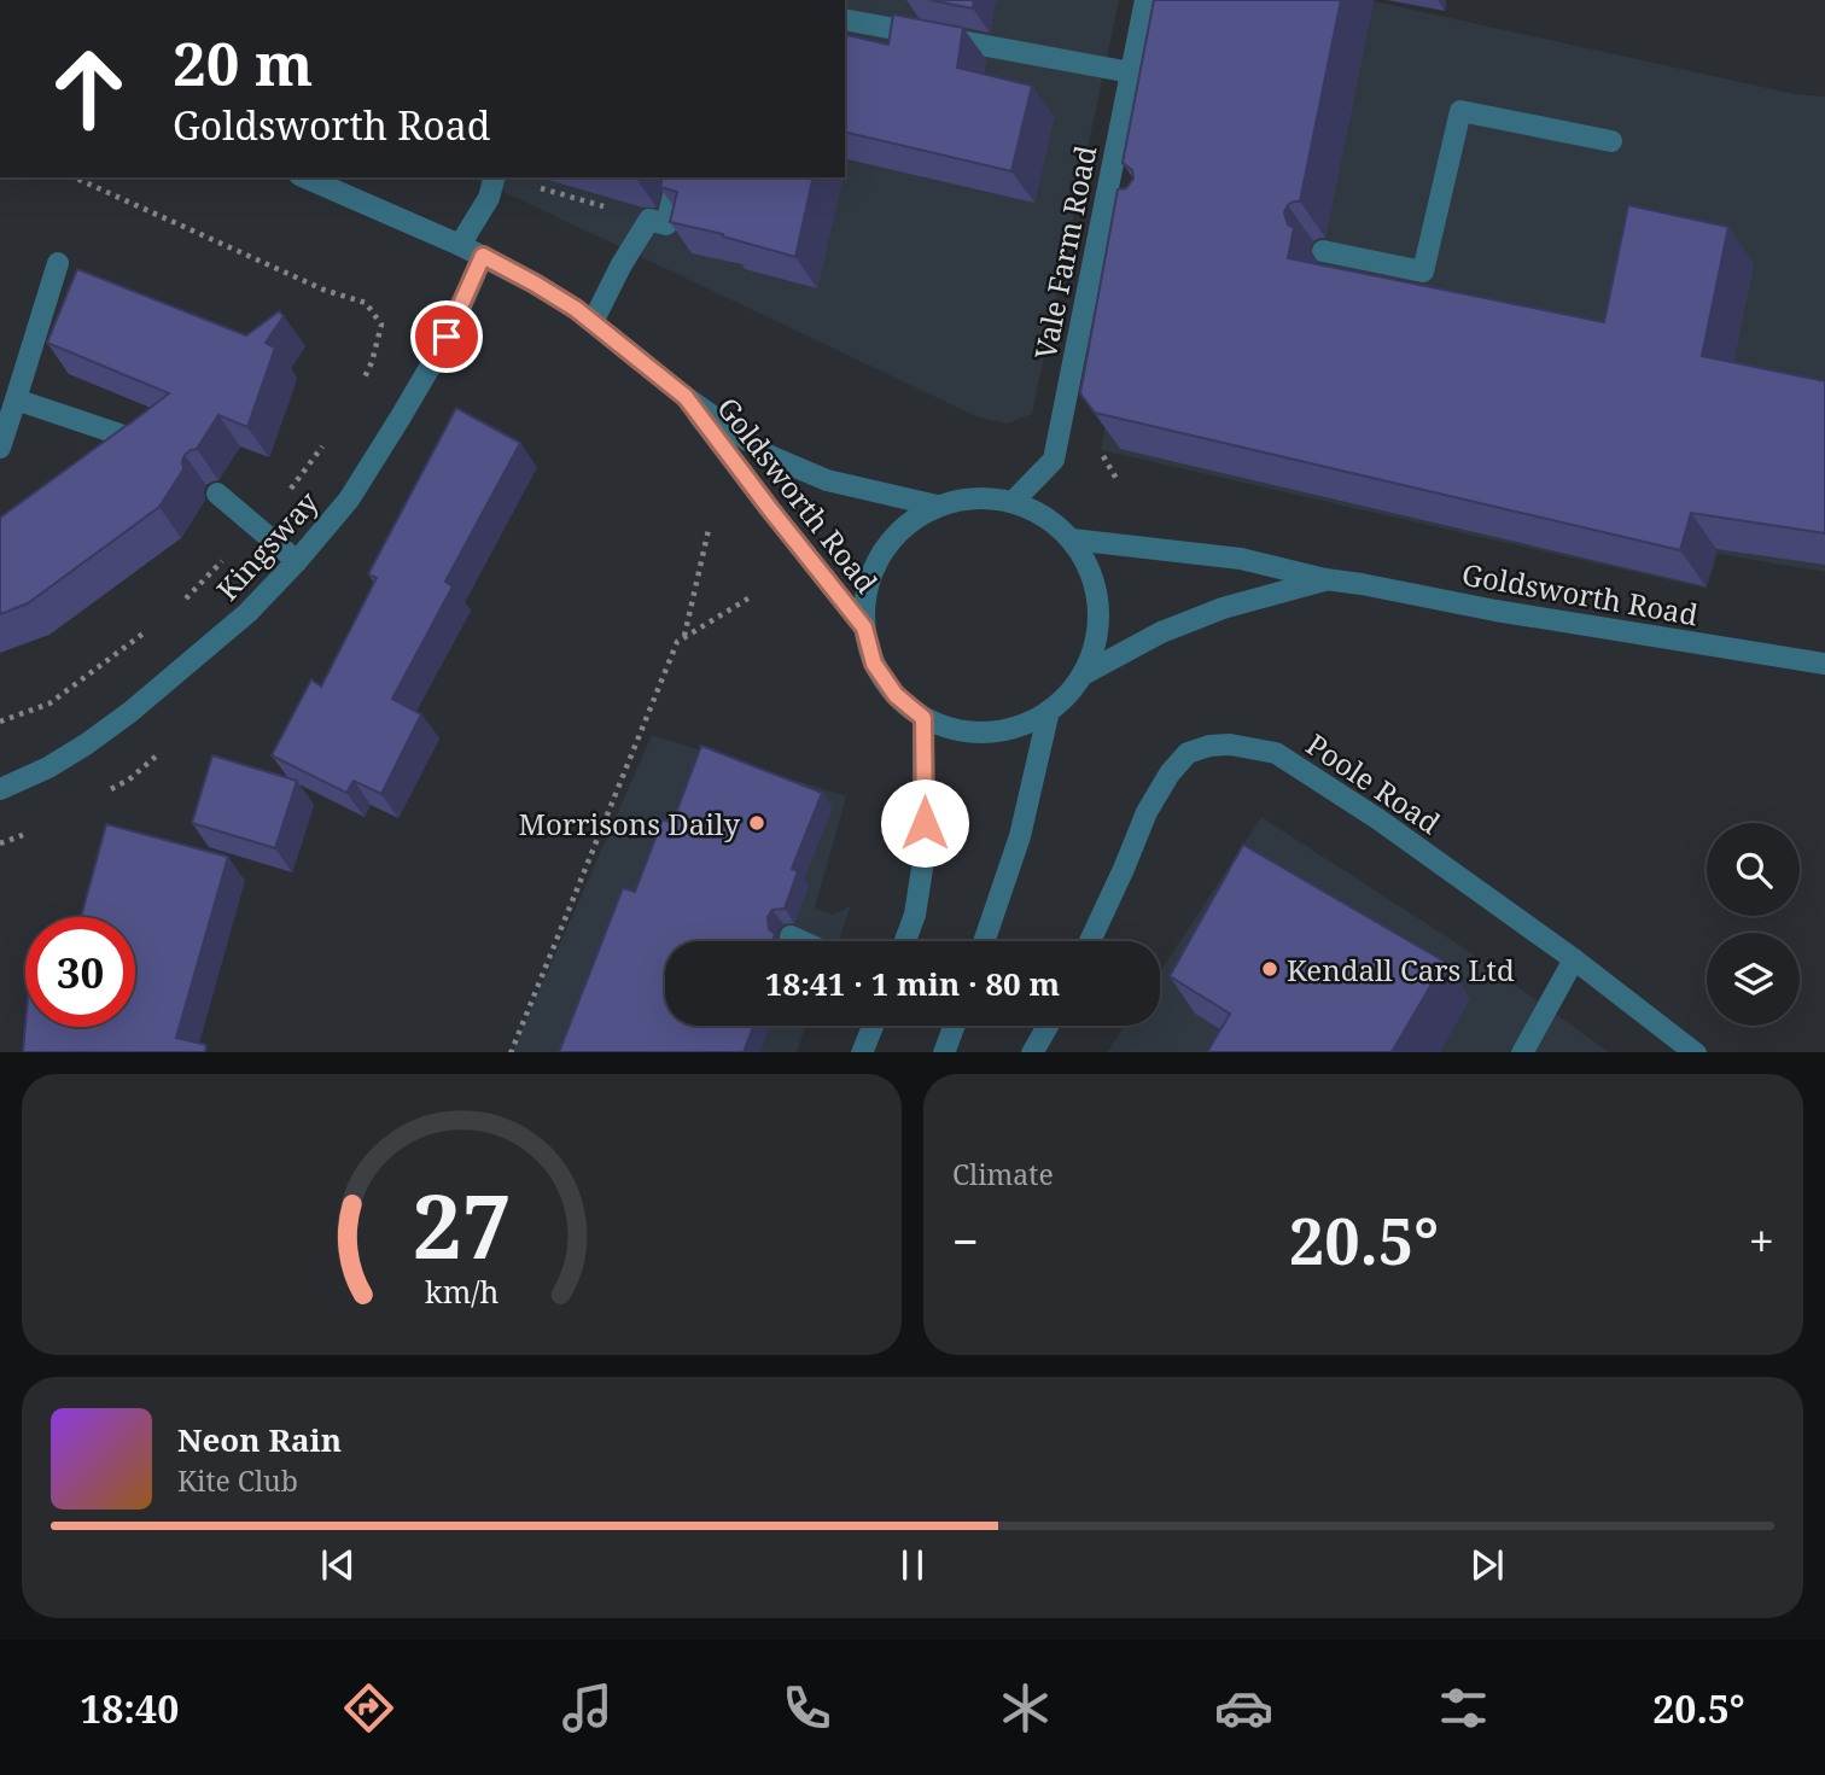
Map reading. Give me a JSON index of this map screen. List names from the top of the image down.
{
  "streets": {
    "street": [
      "Vale Farm Road",
      "Goldsworth Road",
      "Kingsway",
      "Poole Road"
    ]
  },
  "crossings": [
    ["Vale Farm Road", "Goldsworth Road"],
    ["Goldsworth Road", "Kingsway"]
  ],
  "places": ["Morrisons Daily", "Kendall Cars Ltd"],
  "page": {
    "turn": ["20 m", "Goldsworth Road"],
    "limit": "30",
    "trip": "18:41 · 1 min · 80 m",
    "tile": "Climate",
    "heat": ["−", "20.5°", "+"],
    "song": ["Neon Rain", "Kite Club"],
    "tabs": ["18:40", "20.5°"],
    "gauge": ["27", "km/h"]
  }
}
